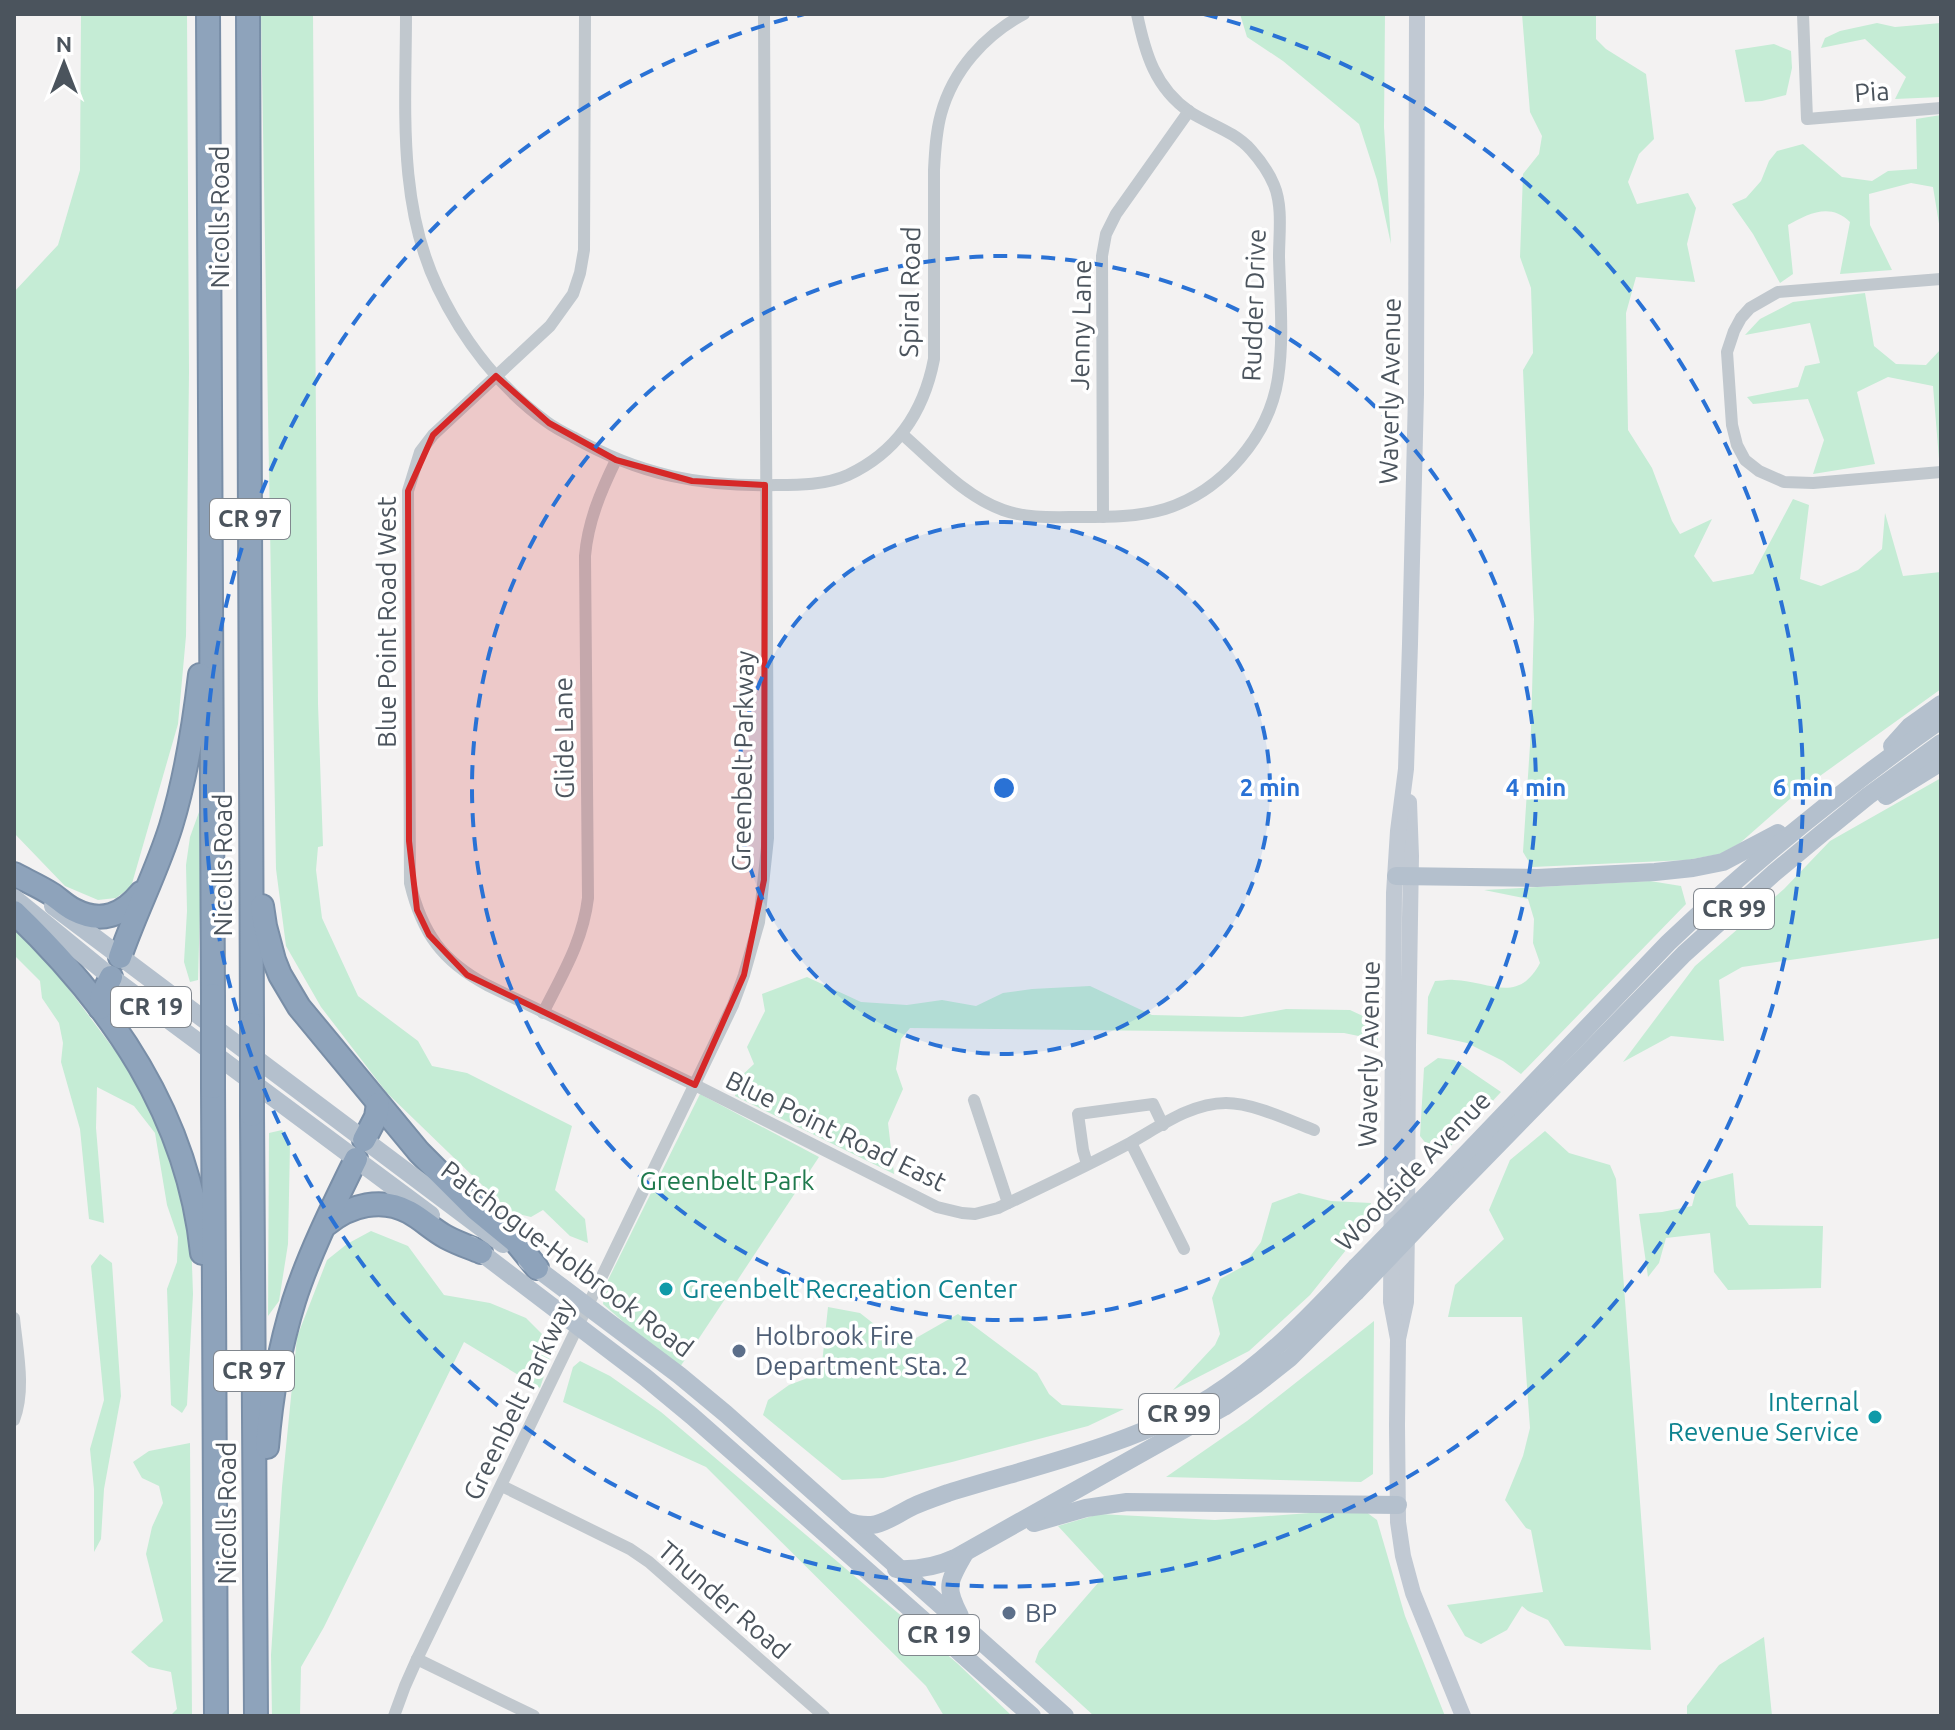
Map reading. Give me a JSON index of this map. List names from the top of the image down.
{
  "streets": {
    "highway": ["Nicolls Road", "CR 97"],
    "main road": [
      "CR 99",
      "CR 19",
      "Woodside Avenue",
      "Patchogue-Holbrook Road"
    ],
    "street": [
      "Pia",
      "Spiral Road",
      "Rudder Drive",
      "Jenny Lane",
      "Waverly Avenue",
      "Blue Point Road West",
      "Glide Lane",
      "Greenbelt Parkway",
      "Blue Point Road East",
      "Thunder Road"
    ]
  },
  "crossings": [
    ["Spiral Road", "Rudder Drive"],
    ["Spiral Road", "Blue Point Road West"],
    ["Spiral Road", "Glide Lane"],
    ["Spiral Road", "Greenbelt Parkway"],
    ["Rudder Drive", "Jenny Lane"],
    ["Blue Point Road West", "Glide Lane"],
    ["Blue Point Road West", "Greenbelt Parkway"],
    ["Blue Point Road West", "Blue Point Road East"],
    ["Greenbelt Parkway", "Blue Point Road East"],
    ["Greenbelt Parkway", "Patchogue-Holbrook Road"],
    ["Greenbelt Parkway", "Thunder Road"],
    ["CR 99", "Woodside Avenue"],
    ["CR 99", "Patchogue-Holbrook Road"],
    ["Woodside Avenue", "Patchogue-Holbrook Road"]
  ],
  "parks": ["Greenbelt Park"],
  "places": [
    "Greenbelt Recreation Center",
    "Holbrook Fire Department Sta. 2",
    "Internal Revenue Service",
    "BP"
  ],
  "north": "top",
  "rings": ["2 min", "4 min", "6 min"]
}
